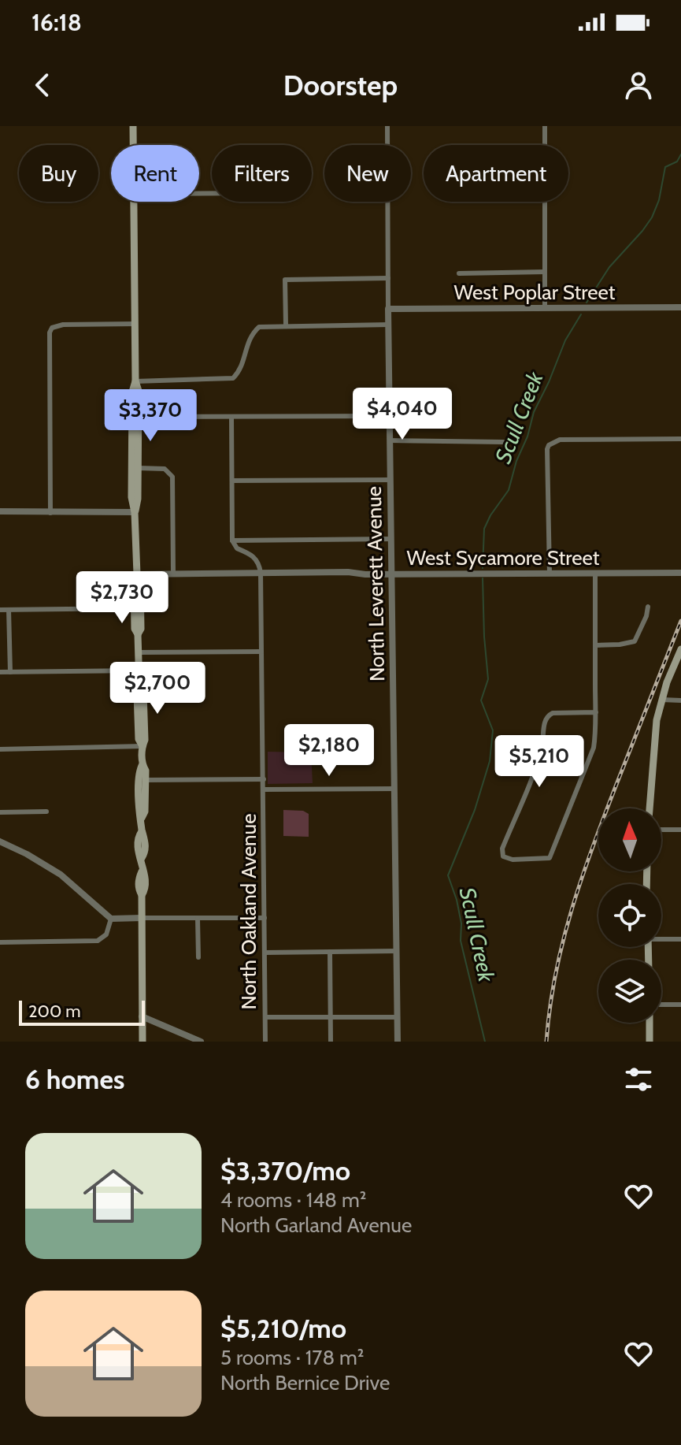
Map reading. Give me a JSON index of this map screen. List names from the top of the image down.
{
  "streets": {
    "street": [
      "West Poplar Street",
      "West Sycamore Street",
      "North Leverett Avenue",
      "North Oakland Avenue"
    ]
  },
  "crossings": [
    ["West Poplar Street", "North Leverett Avenue"],
    ["West Sycamore Street", "North Leverett Avenue"],
    ["West Sycamore Street", "North Oakland Avenue"]
  ],
  "water": ["Scull Creek"],
  "scale_bar": "200 m",
  "north": "top",
  "page": {
    "status": "16:18",
    "header": "Doorstep",
    "chip": [
      "Buy",
      "Rent",
      "Filters",
      "New",
      "Apartment"
    ],
    "price": [
      "$4,040",
      "$3,370",
      "$2,730",
      "$2,700",
      "$2,180",
      "$5,210"
    ],
    "scale": "200 m",
    "heading": "6 homes",
    "list": [
      {
        "name": "$3,370/mo",
        "note": "4 rooms · 148 m² · North Garland Avenue"
      },
      {
        "name": "$5,210/mo",
        "note": "5 rooms · 178 m² · North Bernice Drive"
      }
    ]
  }
}
